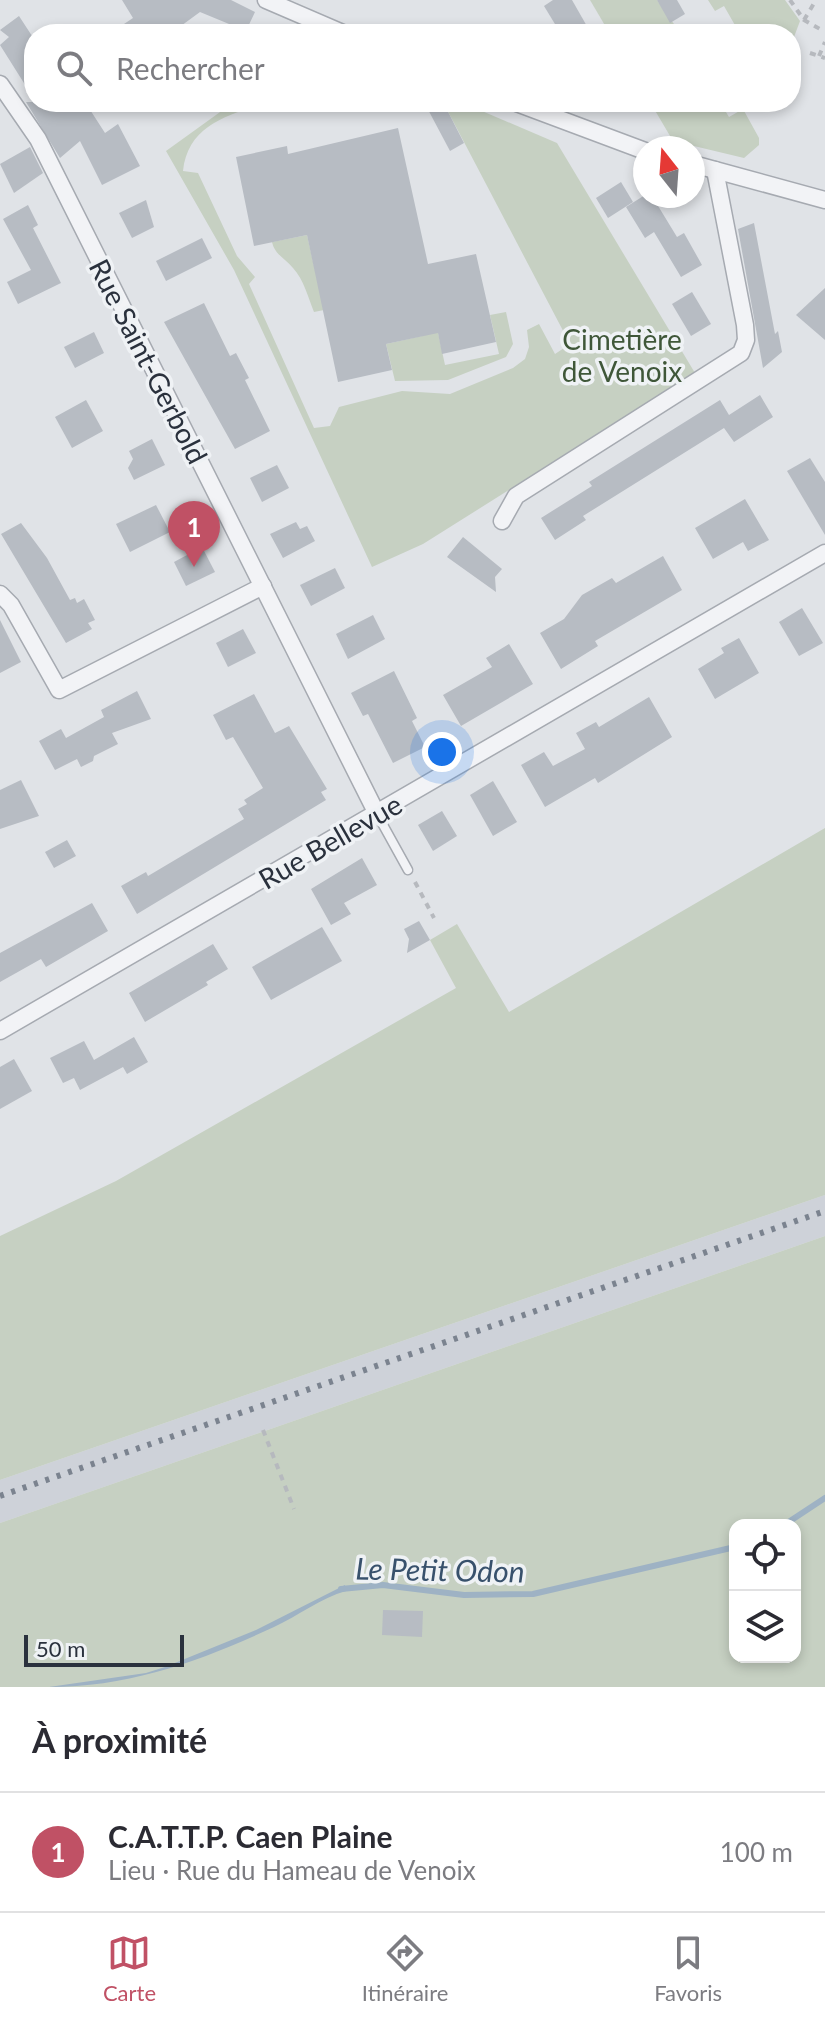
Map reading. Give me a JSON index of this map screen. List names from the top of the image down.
{
  "streets": {
    "street": ["Rue Saint-Gerbold", "Rue Bellevue"]
  },
  "crossings": [
    ["Rue Saint-Gerbold", "Rue Bellevue"]
  ],
  "water": ["Le Petit Odon"],
  "parks": ["Cimetière de Venoix"],
  "scale_bar": "50 m",
  "north": "top",
  "page": {
    "search": "Rechercher",
    "pins": "1",
    "scale": "50 m",
    "heading": "À proximité",
    "list": [
      {
        "mark": "1",
        "name": "C.A.T.T.P. Caen Plaine",
        "note": "Lieu · Rue du Hameau de Venoix",
        "value": "100 m"
      }
    ],
    "nav": ["Carte", "Itinéraire", "Favoris"]
  }
}
